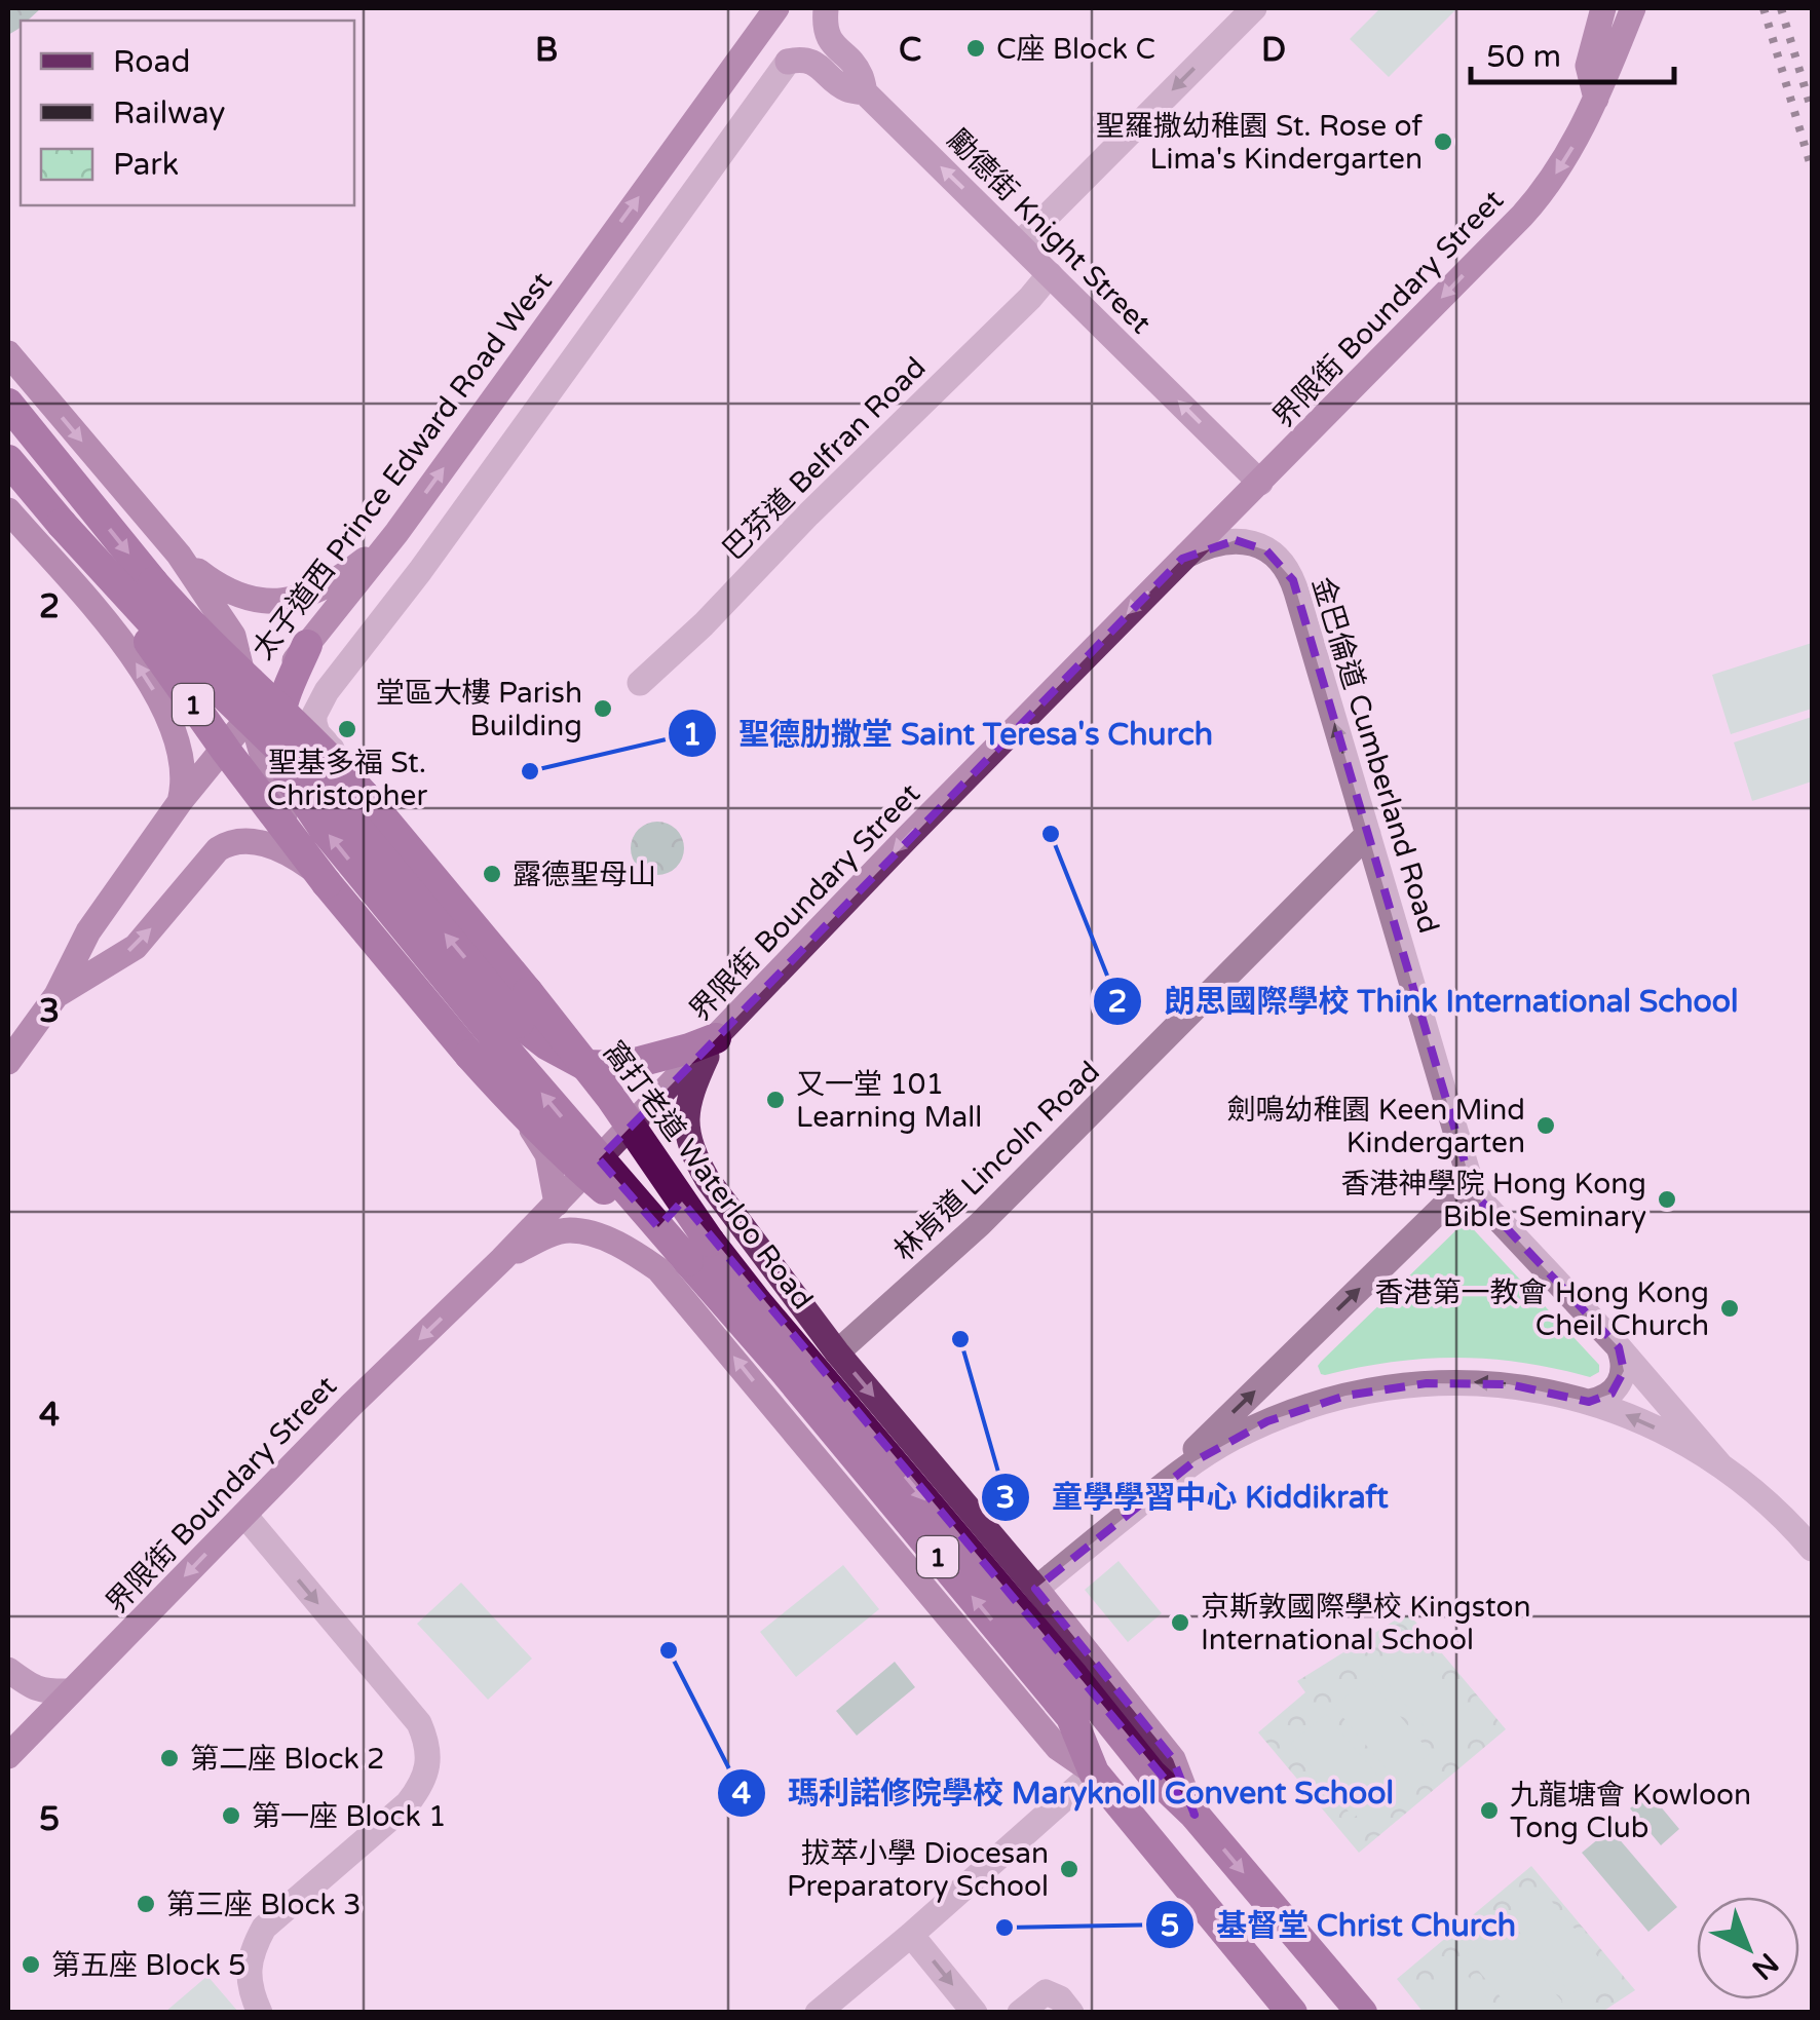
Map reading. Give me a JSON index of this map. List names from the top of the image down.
{
  "streets": {
    "highway": ["1", "窩打老道 Waterloo Road"],
    "main road": ["界限街 Boundary Street", "太子道西 Prince Edward Road West"],
    "street": [
      "勵德街 Knight Street",
      "巴芬道 Belfran Road",
      "金巴倫道 Cumberland Road",
      "林肯道 Lincoln Road"
    ]
  },
  "crossings": [
    ["勵德街 Knight Street", "界限街 Boundary Street"],
    ["勵德街 Knight Street", "巴芬道 Belfran Road"],
    ["界限街 Boundary Street", "金巴倫道 Cumberland Road"],
    ["界限街 Boundary Street", "窩打老道 Waterloo Road"],
    ["金巴倫道 Cumberland Road", "林肯道 Lincoln Road"],
    ["林肯道 Lincoln Road", "窩打老道 Waterloo Road"]
  ],
  "one_way": ["勵德街 Knight Street", "界限街 Boundary Street", "太子道西 Prince Edward Road West"],
  "places": [
    "C座 Block C",
    "聖羅撒幼稚園 St. Rose of Lima's Kindergarten",
    "堂區大樓 Parish Building",
    "聖基多福 St. Christopher",
    "聖德肋撒堂 Saint Teresa's Church",
    "朗思國際學校 Think International School",
    "露德聖母山",
    "又一堂 101 Learning Mall",
    "劍鳴幼稚園 Keen Mind Kindergarten",
    "香港神學院 Hong Kong Bible Seminary",
    "香港第一教會 Hong Kong Cheil Church",
    "童學學習中心 Kiddikraft",
    "京斯敦國際學校 Kingston International School",
    "瑪利諾修院學校 Maryknoll Convent School",
    "第二座 Block 2",
    "九龍塘會 Kowloon Tong Club",
    "第一座 Block 1",
    "拔萃小學 Diocesan Preparatory School",
    "第三座 Block 3",
    "基督堂 Christ Church",
    "第五座 Block 5"
  ],
  "legend": ["Road", "Railway", "Park"],
  "scale_bar": "50 m",
  "north": "bottom right",
  "grid": {
    "columns": ["B", "C", "D"],
    "rows": [
      "2",
      "3",
      "4",
      "5"
    ]
  }
}
